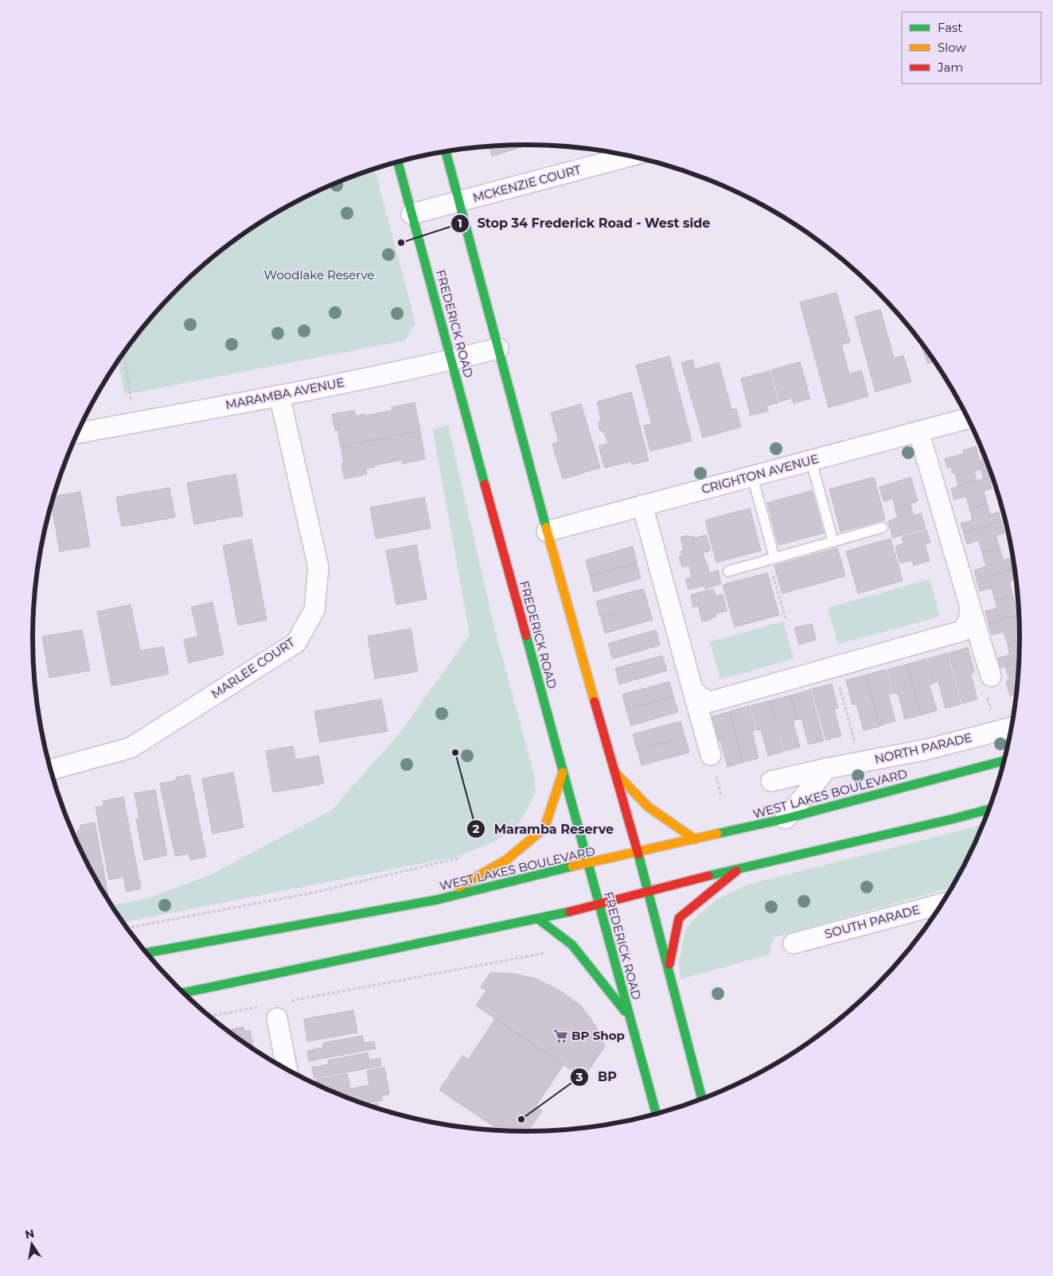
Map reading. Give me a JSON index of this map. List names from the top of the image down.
{
  "streets": {
    "main road": ["FREDERICK ROAD", "WEST LAKES BOULEVARD"],
    "street": [
      "MCKENZIE COURT",
      "MARAMBA AVENUE",
      "CRIGHTON AVENUE",
      "MARLEE COURT",
      "NORTH PARADE",
      "SOUTH PARADE"
    ]
  },
  "crossings": [
    ["MCKENZIE COURT", "FREDERICK ROAD"],
    ["FREDERICK ROAD", "MARAMBA AVENUE"],
    ["FREDERICK ROAD", "WEST LAKES BOULEVARD"],
    ["MARAMBA AVENUE", "MARLEE COURT"]
  ],
  "parks": ["Woodlake Reserve"],
  "places": {
    "other": ["Stop 34 Frederick Road - West side", "Maramba Reserve", "BP"],
    "supermarket": ["BP Shop"]
  },
  "legend": ["Fast", "Slow", "Jam"],
  "north": "top"
}
